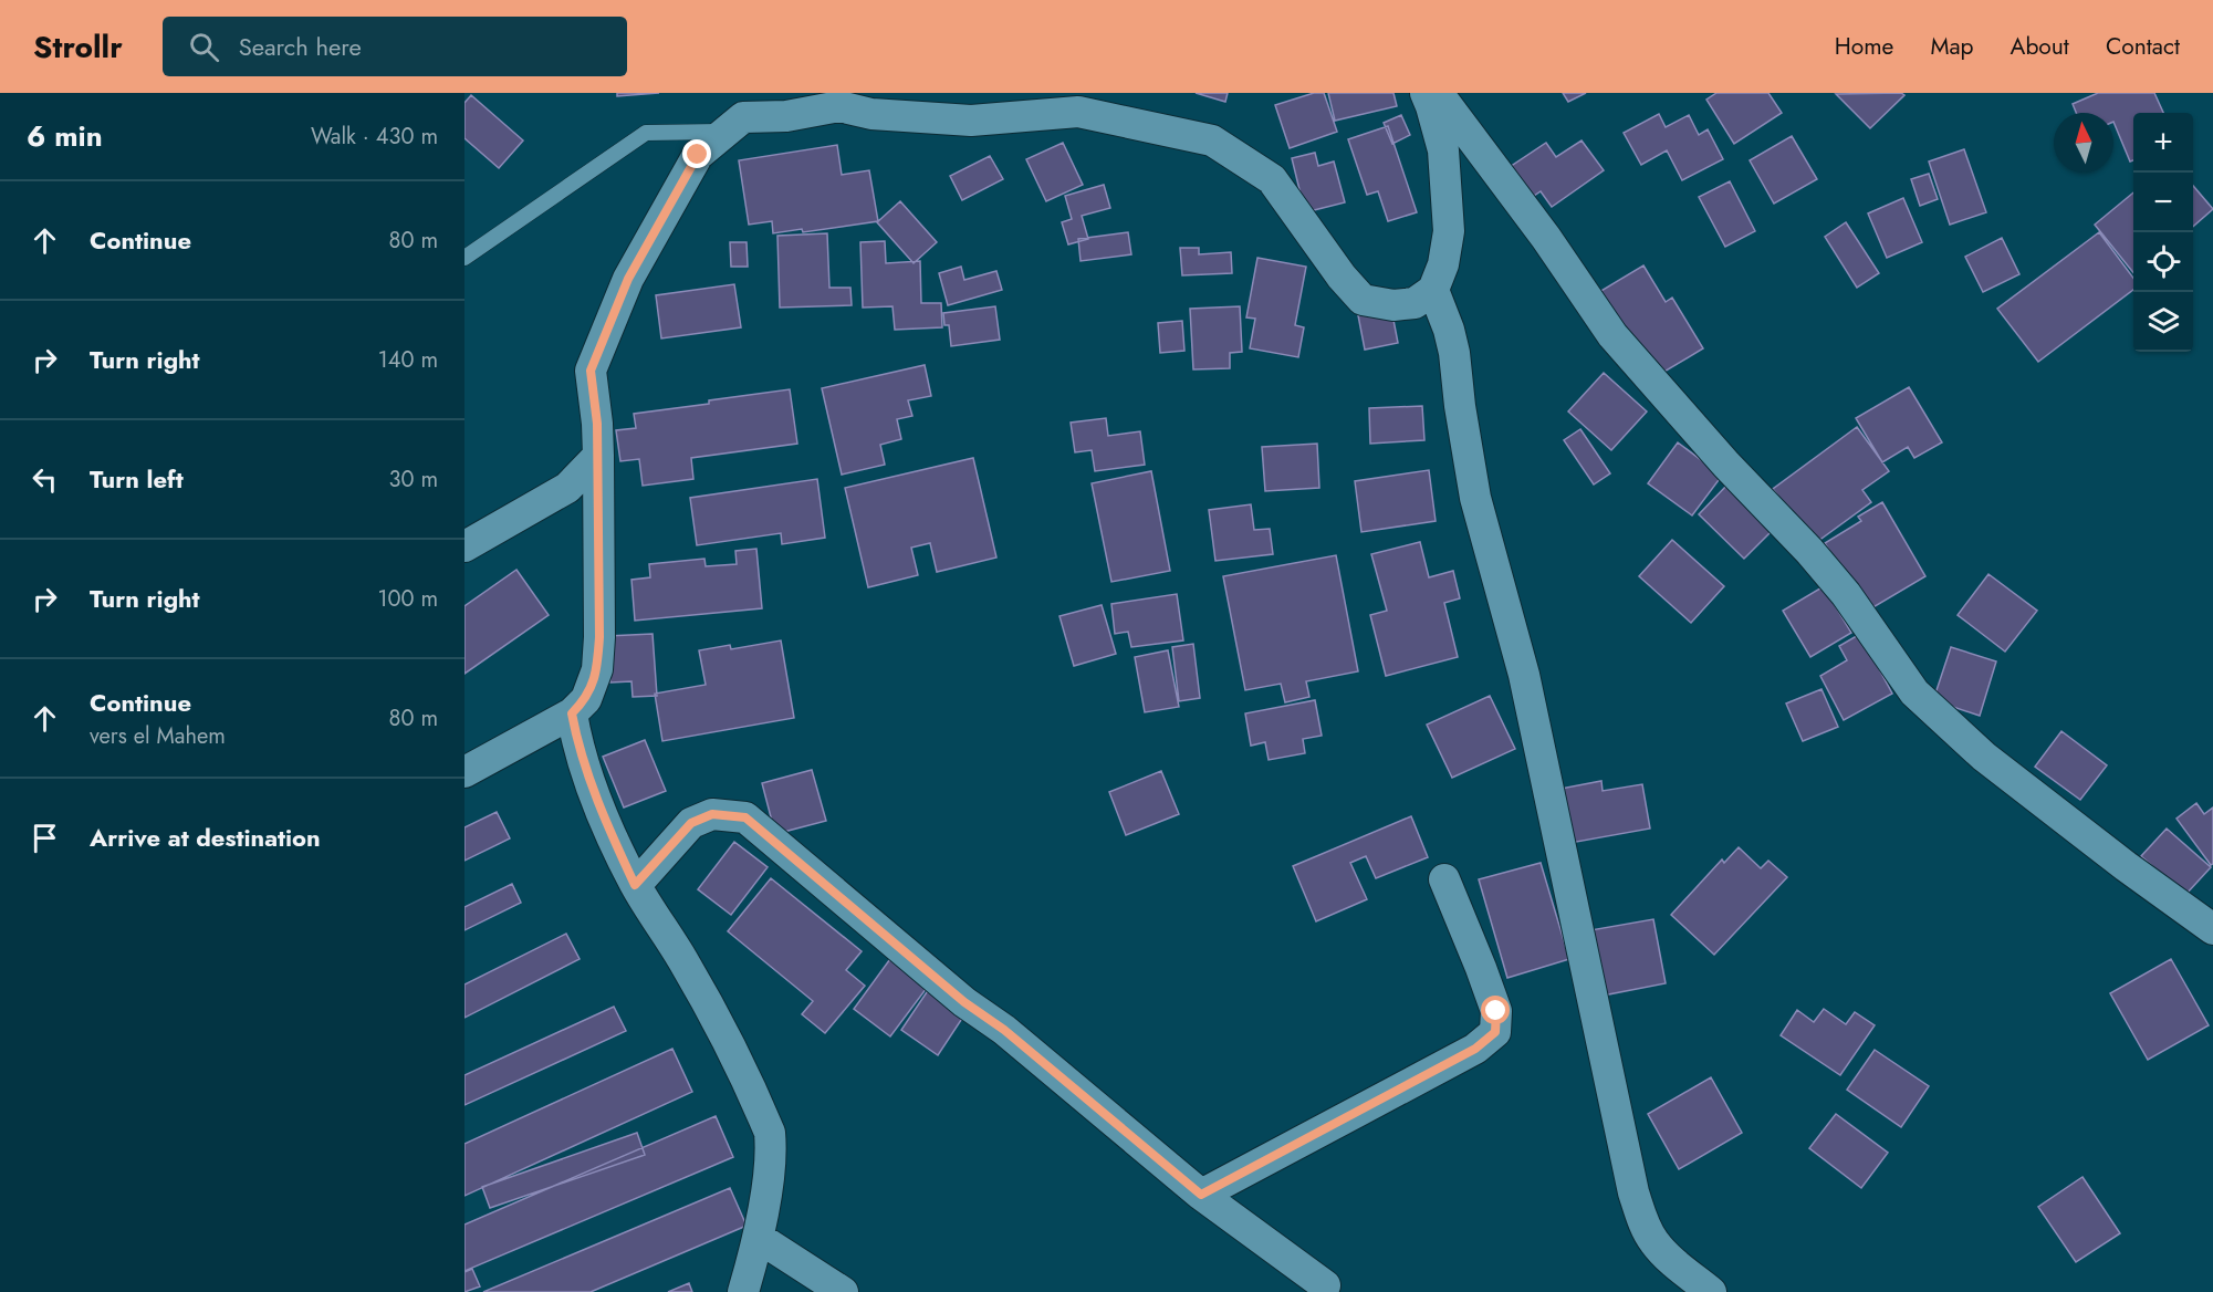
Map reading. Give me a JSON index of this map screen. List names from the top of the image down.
{
  "north": "top",
  "page": {
    "header": "Strollr",
    "search": "Search here",
    "nav": [
      "Home",
      "Map",
      "About",
      "Contact"
    ],
    "heading": ["6 min", "Walk · 430 m"],
    "map_buttons": ["+", "−"],
    "list": [
      ["Continue", "80 m"],
      ["Turn right", "140 m"],
      ["Turn left", "30 m"],
      ["Turn right", "100 m"],
      ["Continue", "vers el Mahem", "80 m"],
      "Arrive at destination"
    ]
  }
}
